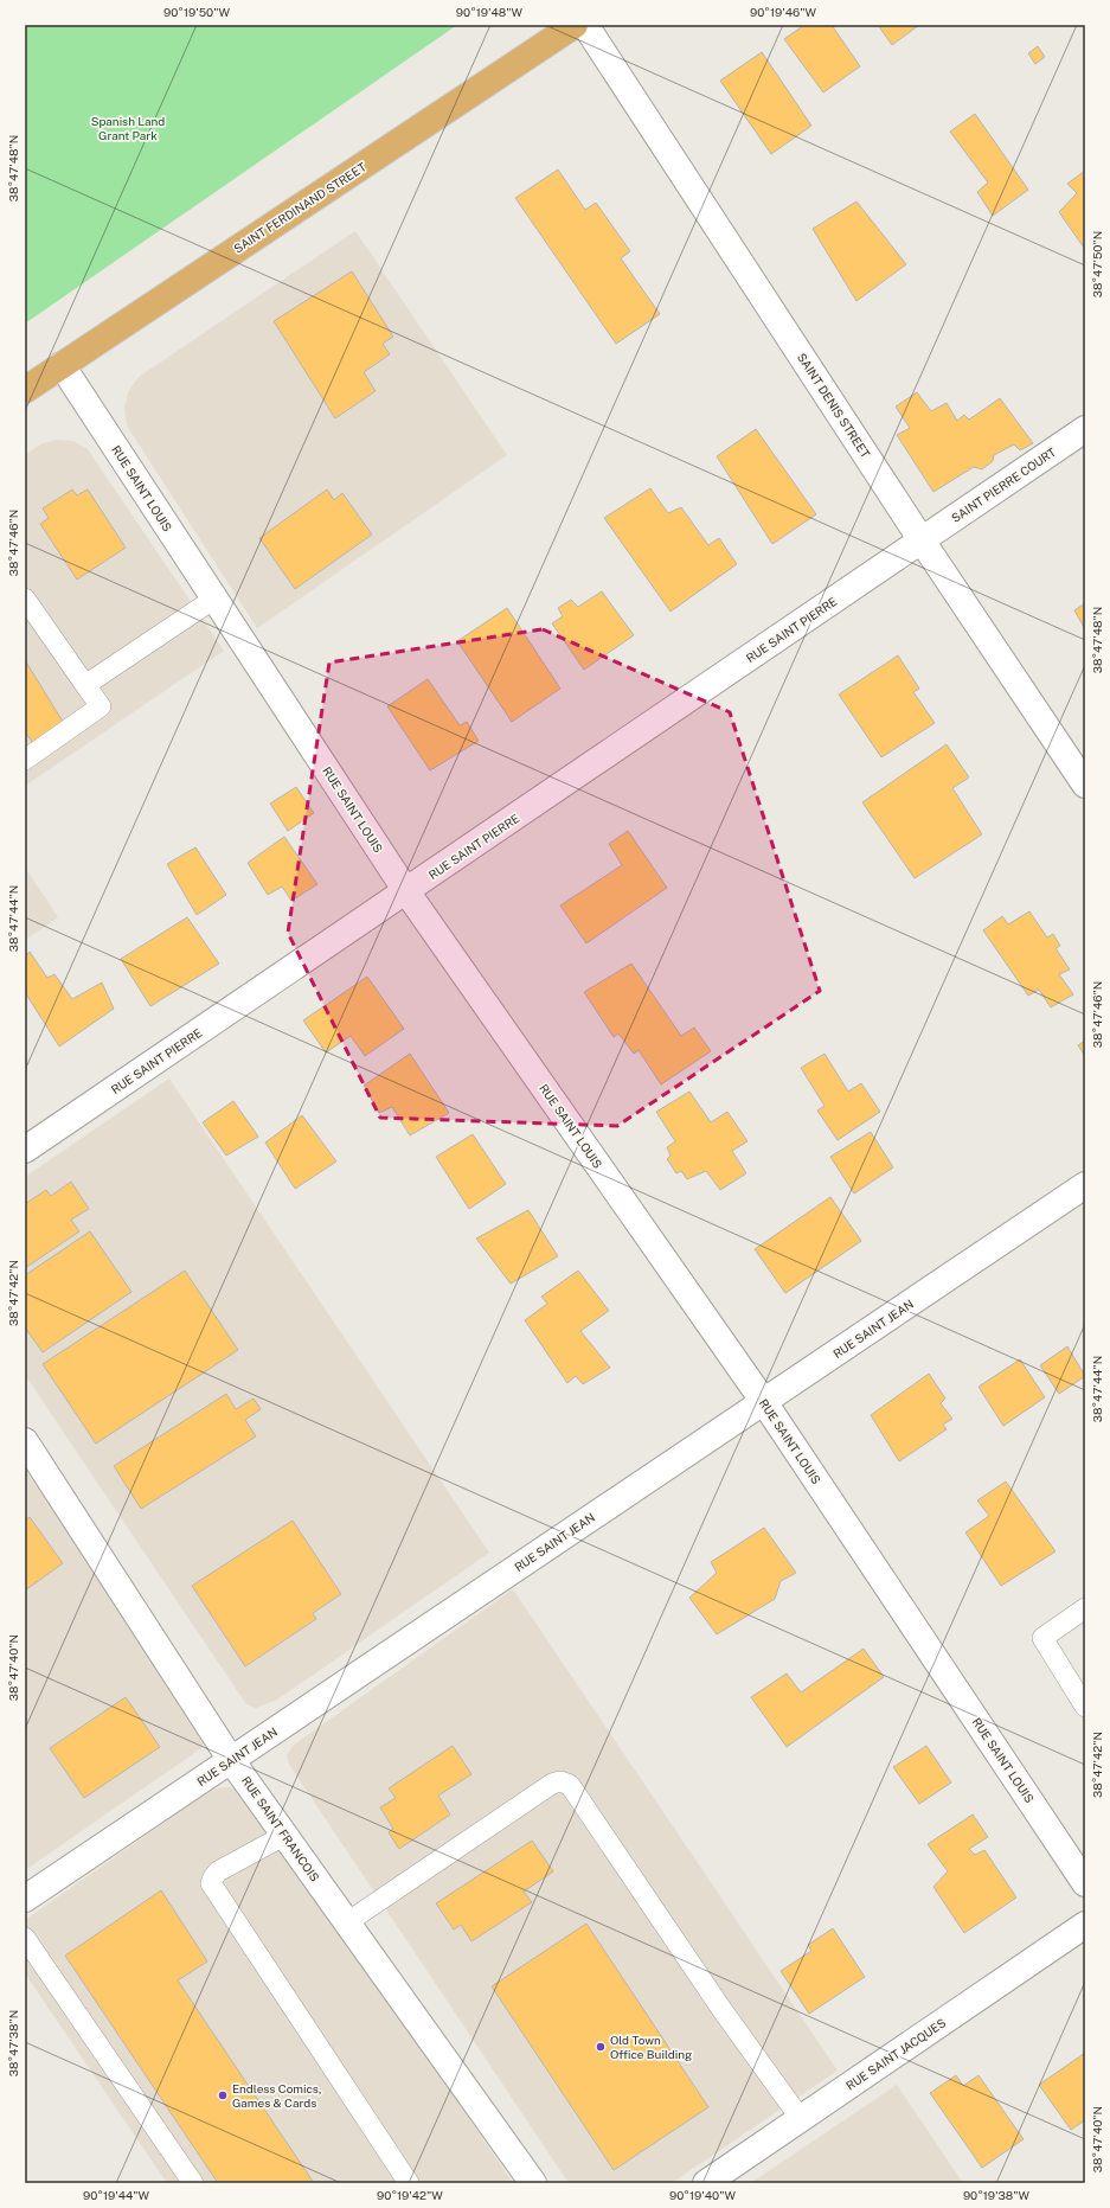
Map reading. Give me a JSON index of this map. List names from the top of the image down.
{
  "streets": {
    "main road": ["SAINT FERDINAND STREET"],
    "street": [
      "SAINT DENIS STREET",
      "SAINT PIERRE COURT",
      "RUE SAINT LOUIS",
      "RUE SAINT PIERRE",
      "RUE SAINT JEAN",
      "RUE SAINT FRANCOIS",
      "RUE SAINT JACQUES"
    ]
  },
  "crossings": [
    ["SAINT FERDINAND STREET", "RUE SAINT LOUIS"],
    ["SAINT DENIS STREET", "SAINT PIERRE COURT"],
    ["SAINT DENIS STREET", "RUE SAINT PIERRE"],
    ["SAINT PIERRE COURT", "RUE SAINT PIERRE"],
    ["RUE SAINT LOUIS", "RUE SAINT PIERRE"],
    ["RUE SAINT LOUIS", "RUE SAINT JEAN"],
    ["RUE SAINT JEAN", "RUE SAINT FRANCOIS"]
  ],
  "parks": ["Spanish Land Grant Park"],
  "places": ["Old Town Office Building", "Endless Comics, Games & Cards"],
  "coordinates": [
    "90°19'50\"W",
    "90°19'48\"W",
    "90°19'46\"W",
    "38°47'48\"N",
    "38°47'50\"N",
    "38°47'46\"N",
    "38°47'44\"N",
    "38°47'42\"N",
    "38°47'40\"N",
    "38°47'38\"N",
    "90°19'44\"W",
    "90°19'42\"W",
    "90°19'40\"W",
    "90°19'38\"W"
  ]
}
